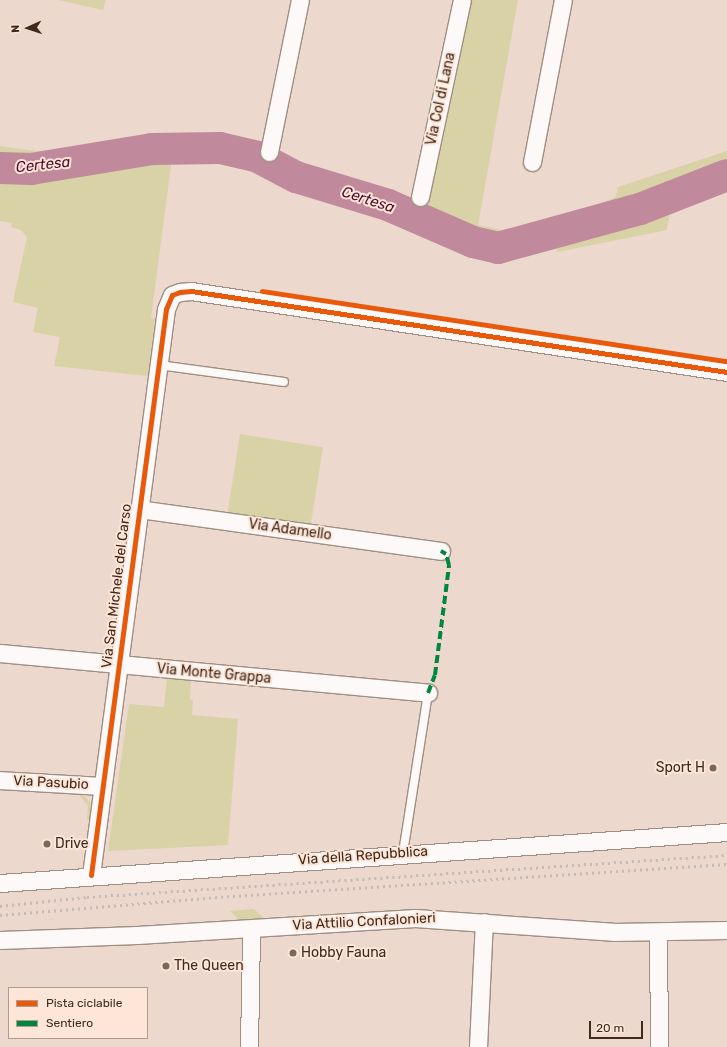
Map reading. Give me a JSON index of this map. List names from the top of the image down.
{
  "streets": {
    "street": [
      "Via Col di Lana",
      "Via Adamello",
      "Via San Michele del Carso",
      "Via Monte Grappa",
      "Via Pasubio",
      "Via della Repubblica",
      "Via Attilio Confalonieri"
    ]
  },
  "crossings": [
    ["Via Adamello", "Via San Michele del Carso"],
    ["Via San Michele del Carso", "Via Monte Grappa"],
    ["Via San Michele del Carso", "Via Pasubio"],
    ["Via San Michele del Carso", "Via della Repubblica"]
  ],
  "water": ["Certesa"],
  "places": [
    "Sport H",
    "Drive",
    "Hobby Fauna",
    "The Queen"
  ],
  "legend": ["Pista ciclabile", "Sentiero"],
  "scale_bar": "20 m",
  "north": "left"
}
